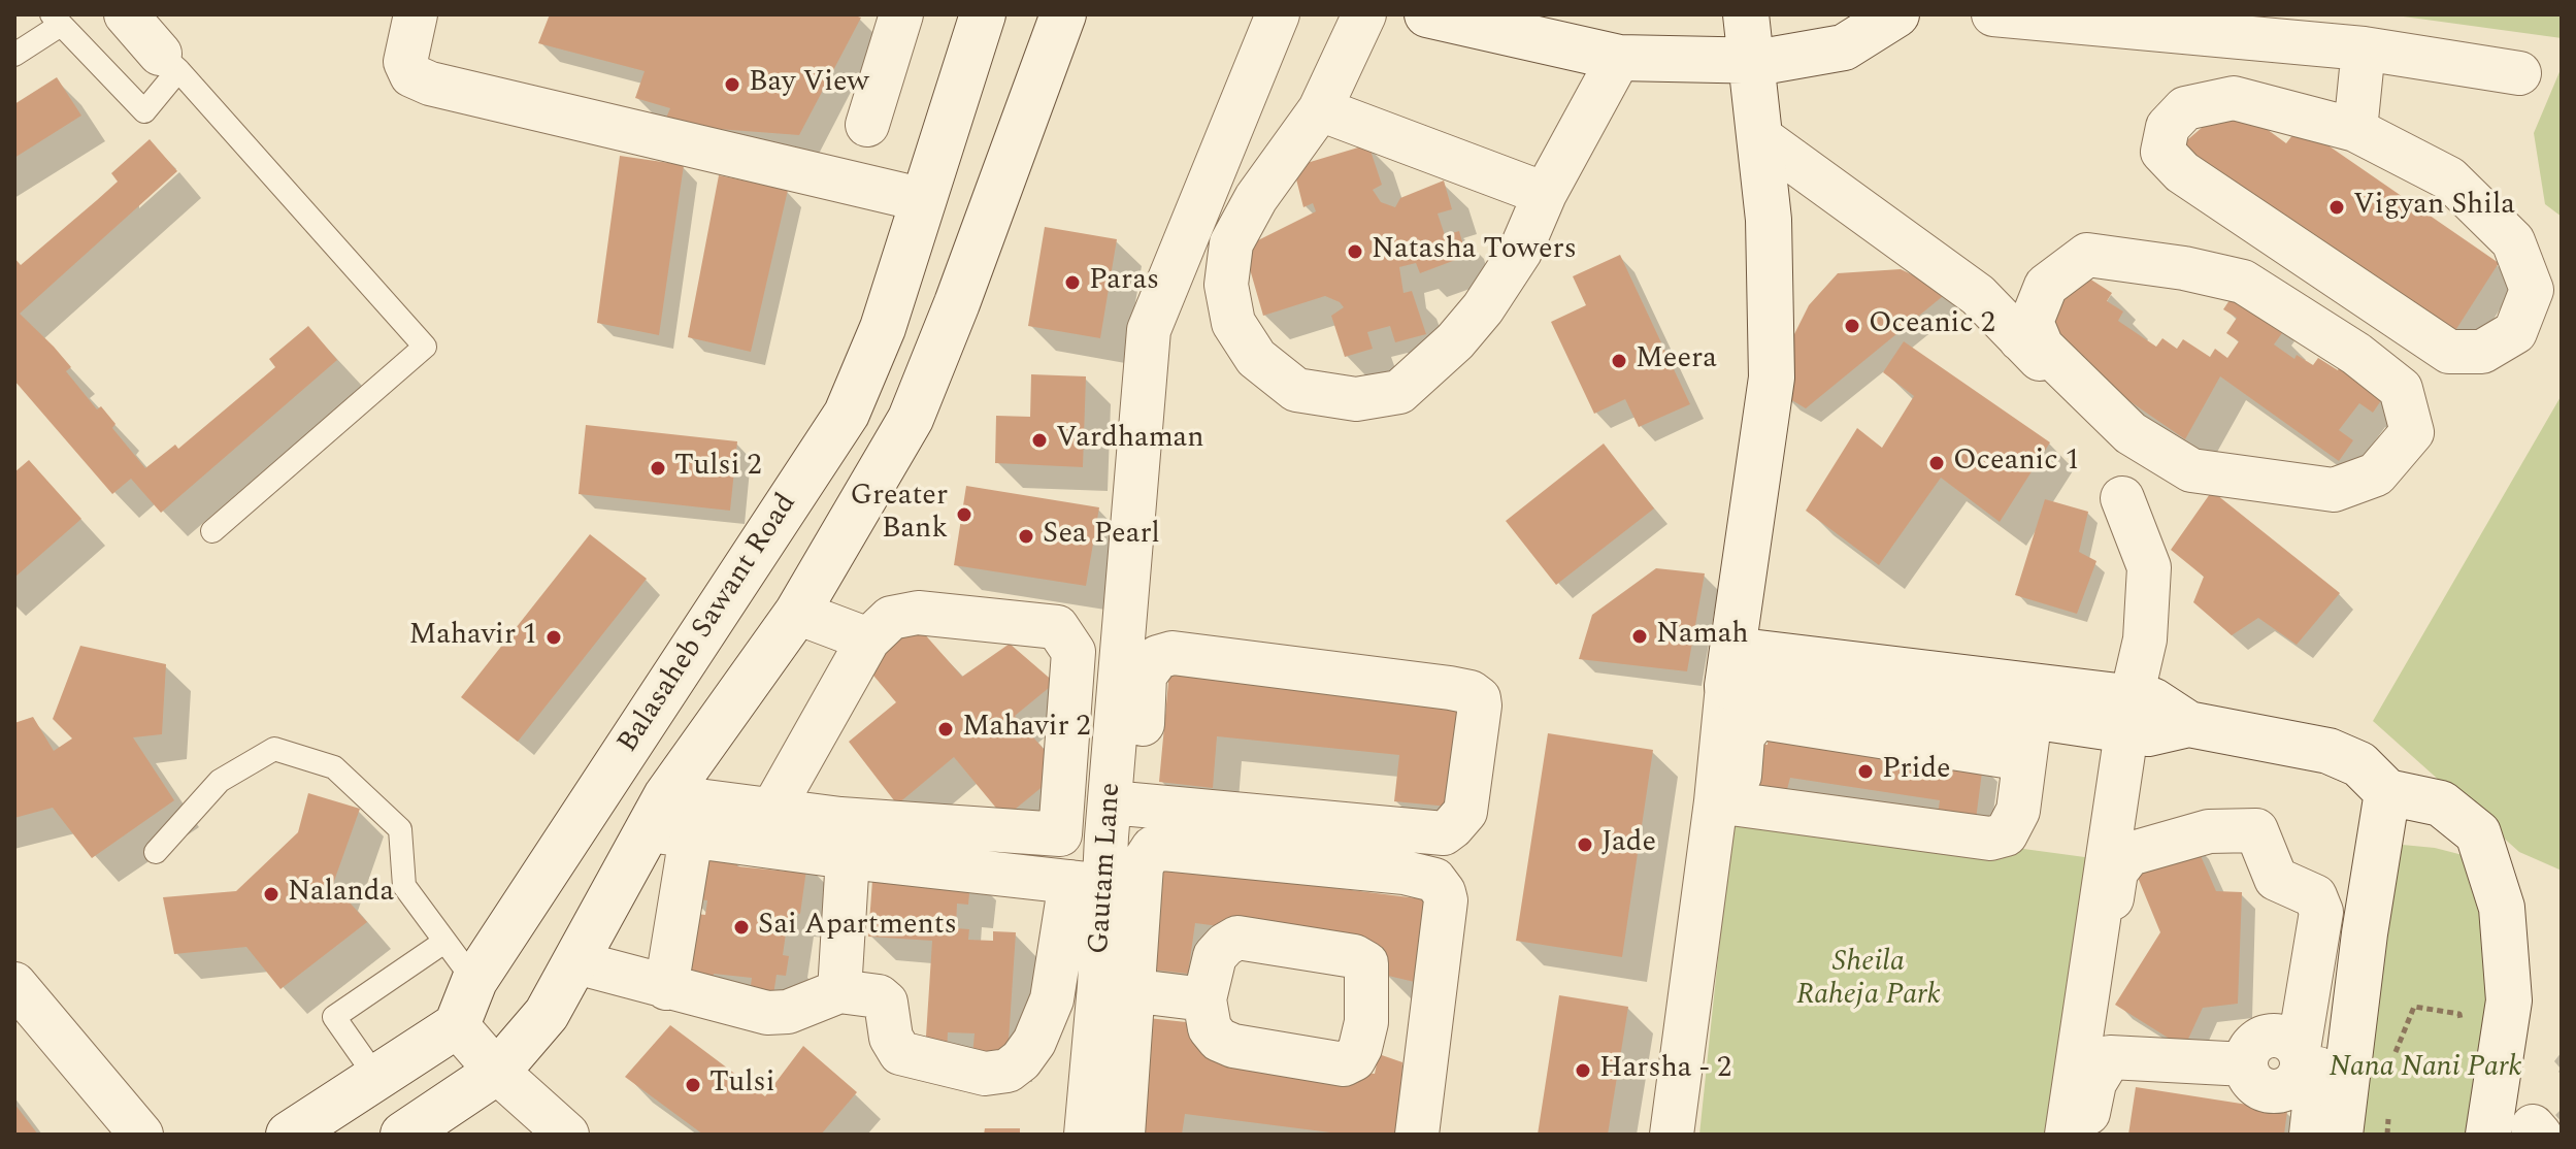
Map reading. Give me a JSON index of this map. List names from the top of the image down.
{
  "streets": {
    "street": ["Balasaheb Sawant Road", "Gautam Lane"]
  },
  "parks": ["Sheila Raheja Park", "Nana Nani Park"],
  "places": [
    "Bay View",
    "Vigyan Shila",
    "Natasha Towers",
    "Paras",
    "Oceanic 2",
    "Meera",
    "Vardhaman",
    "Oceanic 1",
    "Tulsi 2",
    "Greater Bank",
    "Sea Pearl",
    "Namah",
    "Mahavir 1",
    "Mahavir 2",
    "Pride",
    "Jade",
    "Nalanda",
    "Sai Apartments",
    "Harsha - 2",
    "Tulsi"
  ]
}
